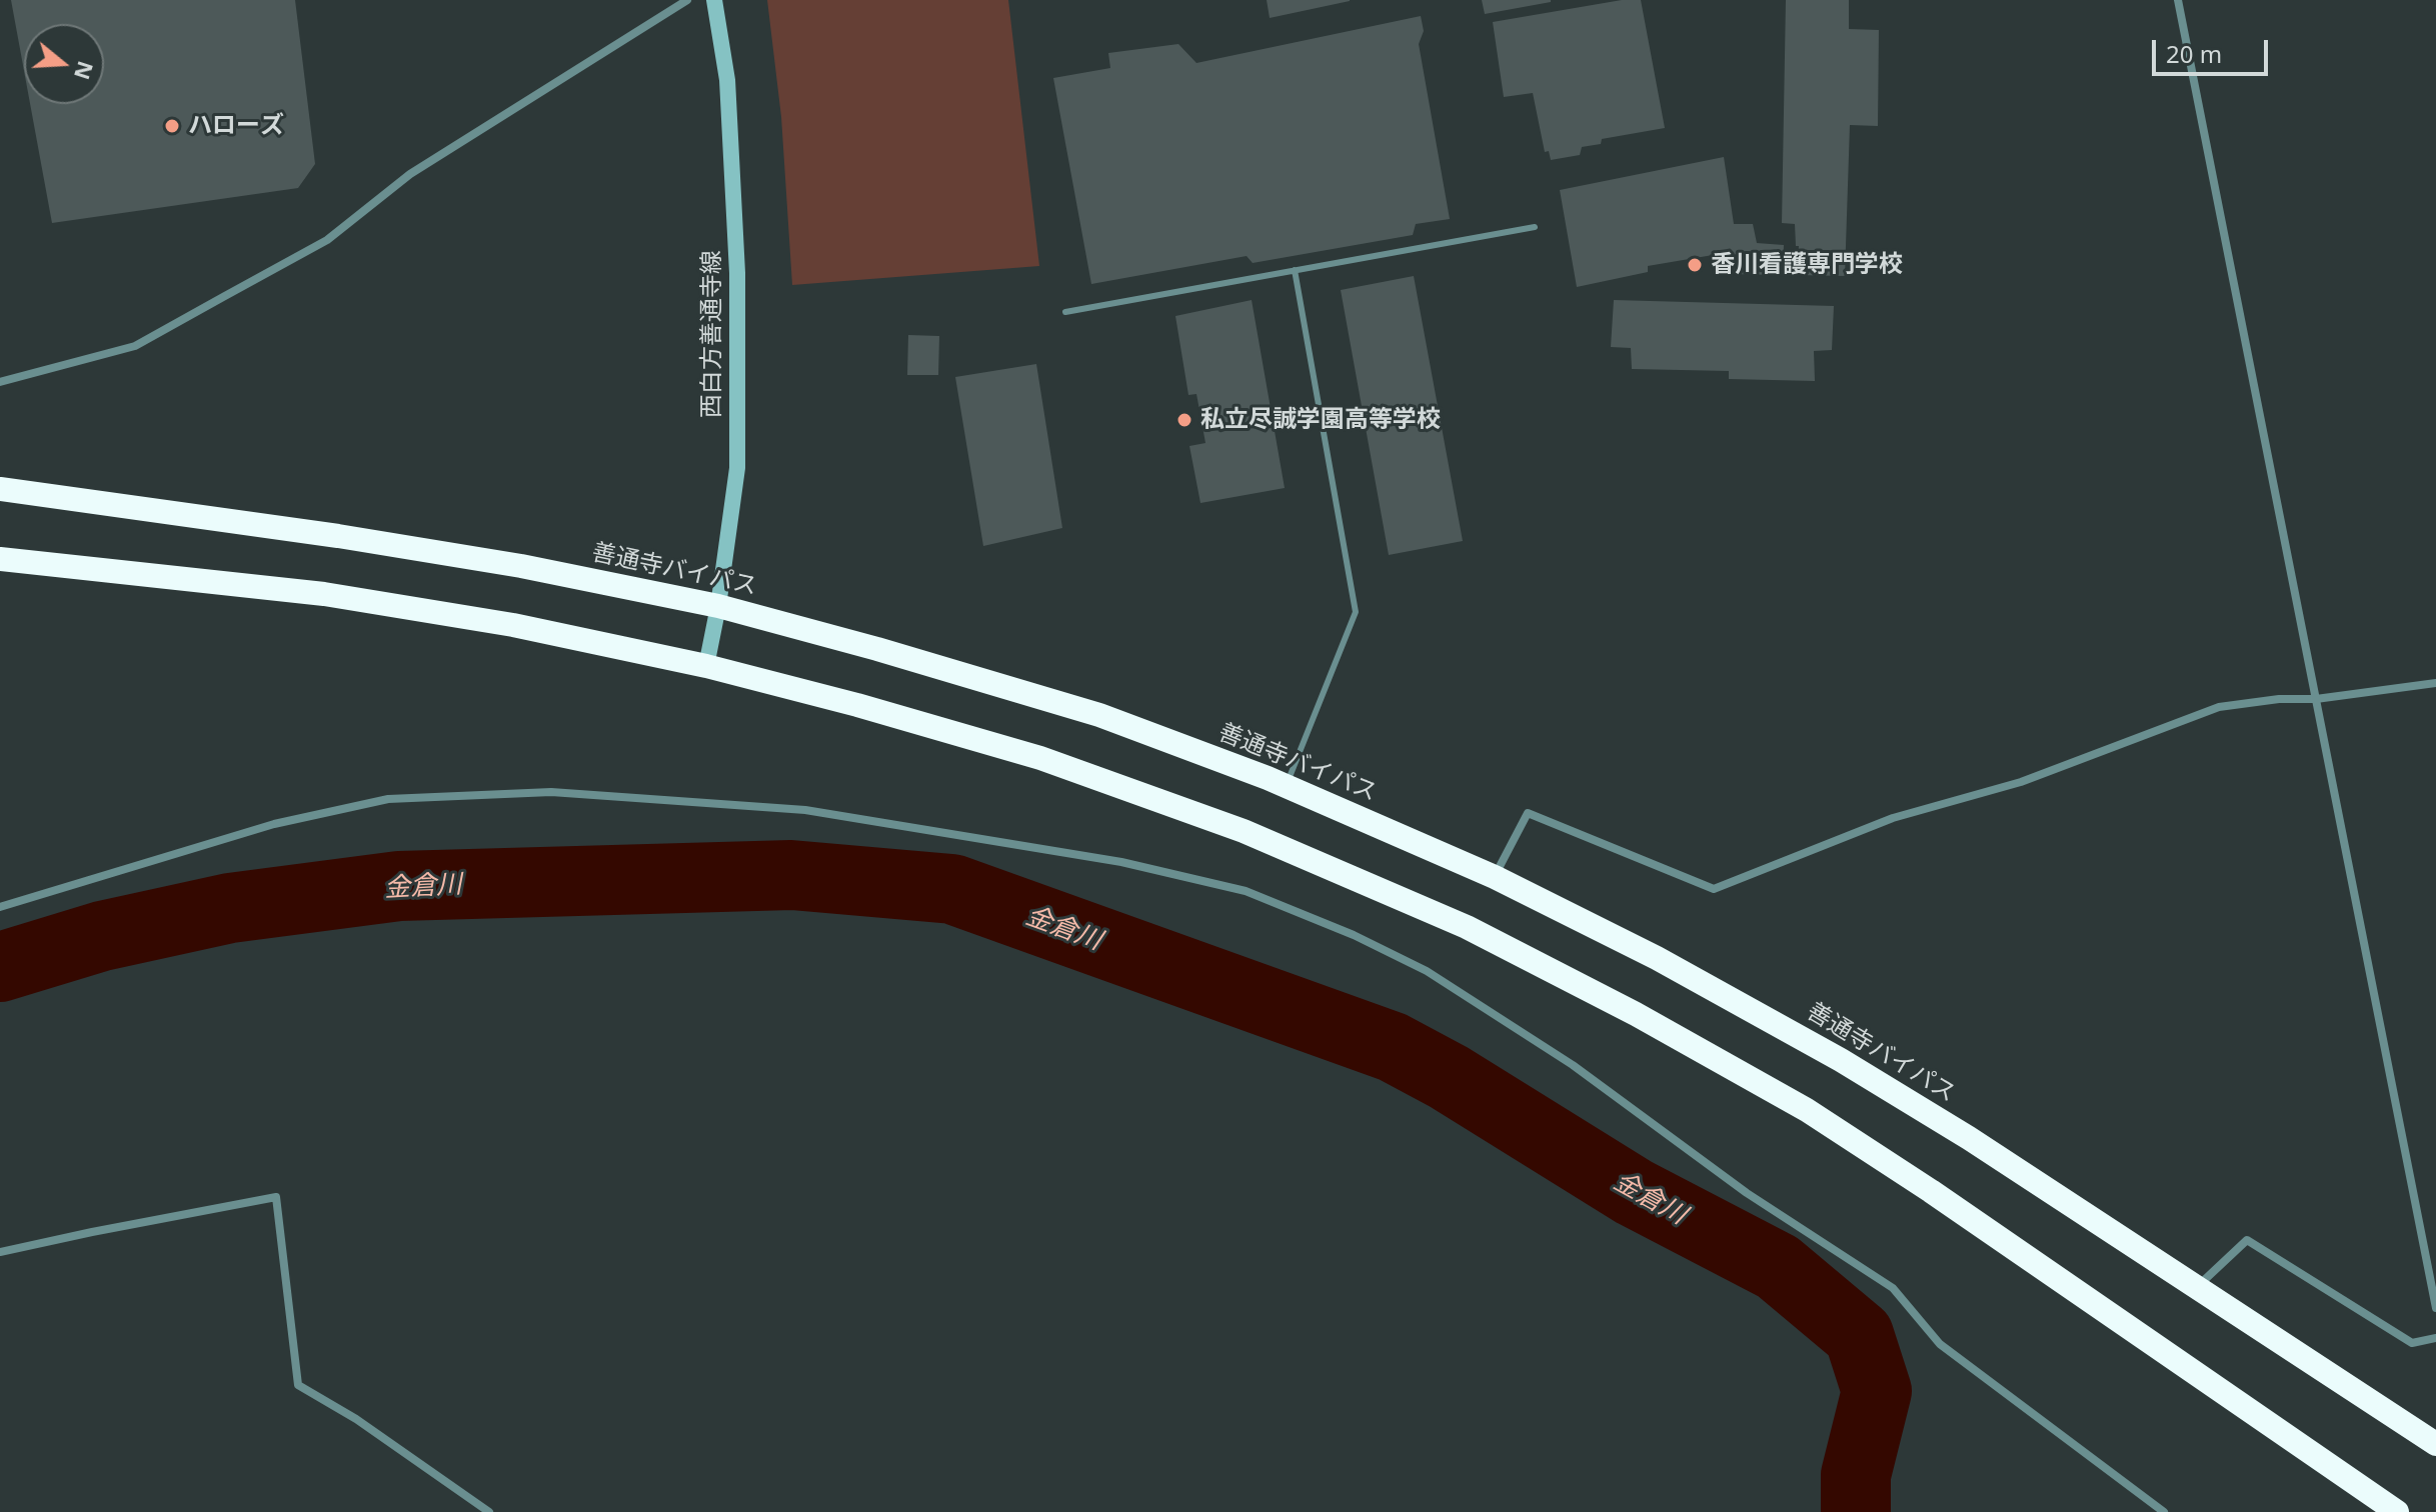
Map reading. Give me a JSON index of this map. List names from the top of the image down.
{
  "streets": {
    "highway": ["善通寺バイパス"],
    "main road": ["西白方善通寺線"]
  },
  "crossings": [
    ["西白方善通寺線", "善通寺バイパス"]
  ],
  "water": ["金倉川"],
  "places": ["ハローズ", "香川看護専門学校", "私立尽誠学園高等学校"],
  "scale_bar": "20 m",
  "north": "right"
}
